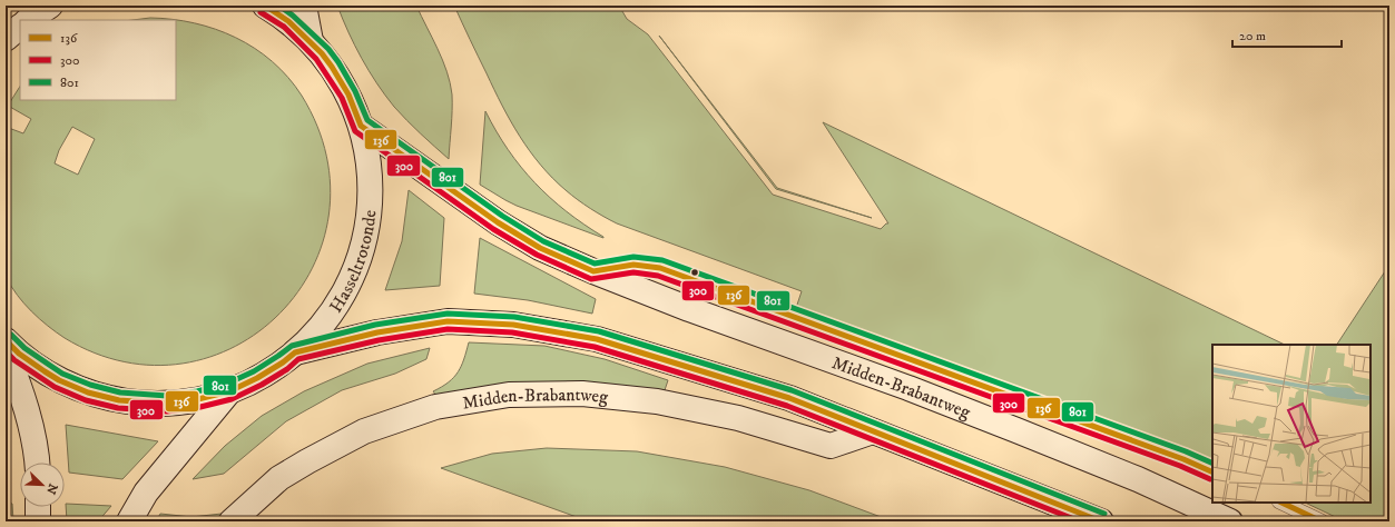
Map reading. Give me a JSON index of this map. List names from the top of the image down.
{
  "streets": {
    "main road": ["Hasseltrotonde", "Midden-Brabantweg"]
  },
  "crossings": [
    ["Hasseltrotonde", "Midden-Brabantweg"]
  ],
  "lines": ["transit line 136", "transit line 801", "transit line 300"],
  "legend": ["136", "300", "801"],
  "scale_bar": "20 m",
  "north": "bottom right"
}
